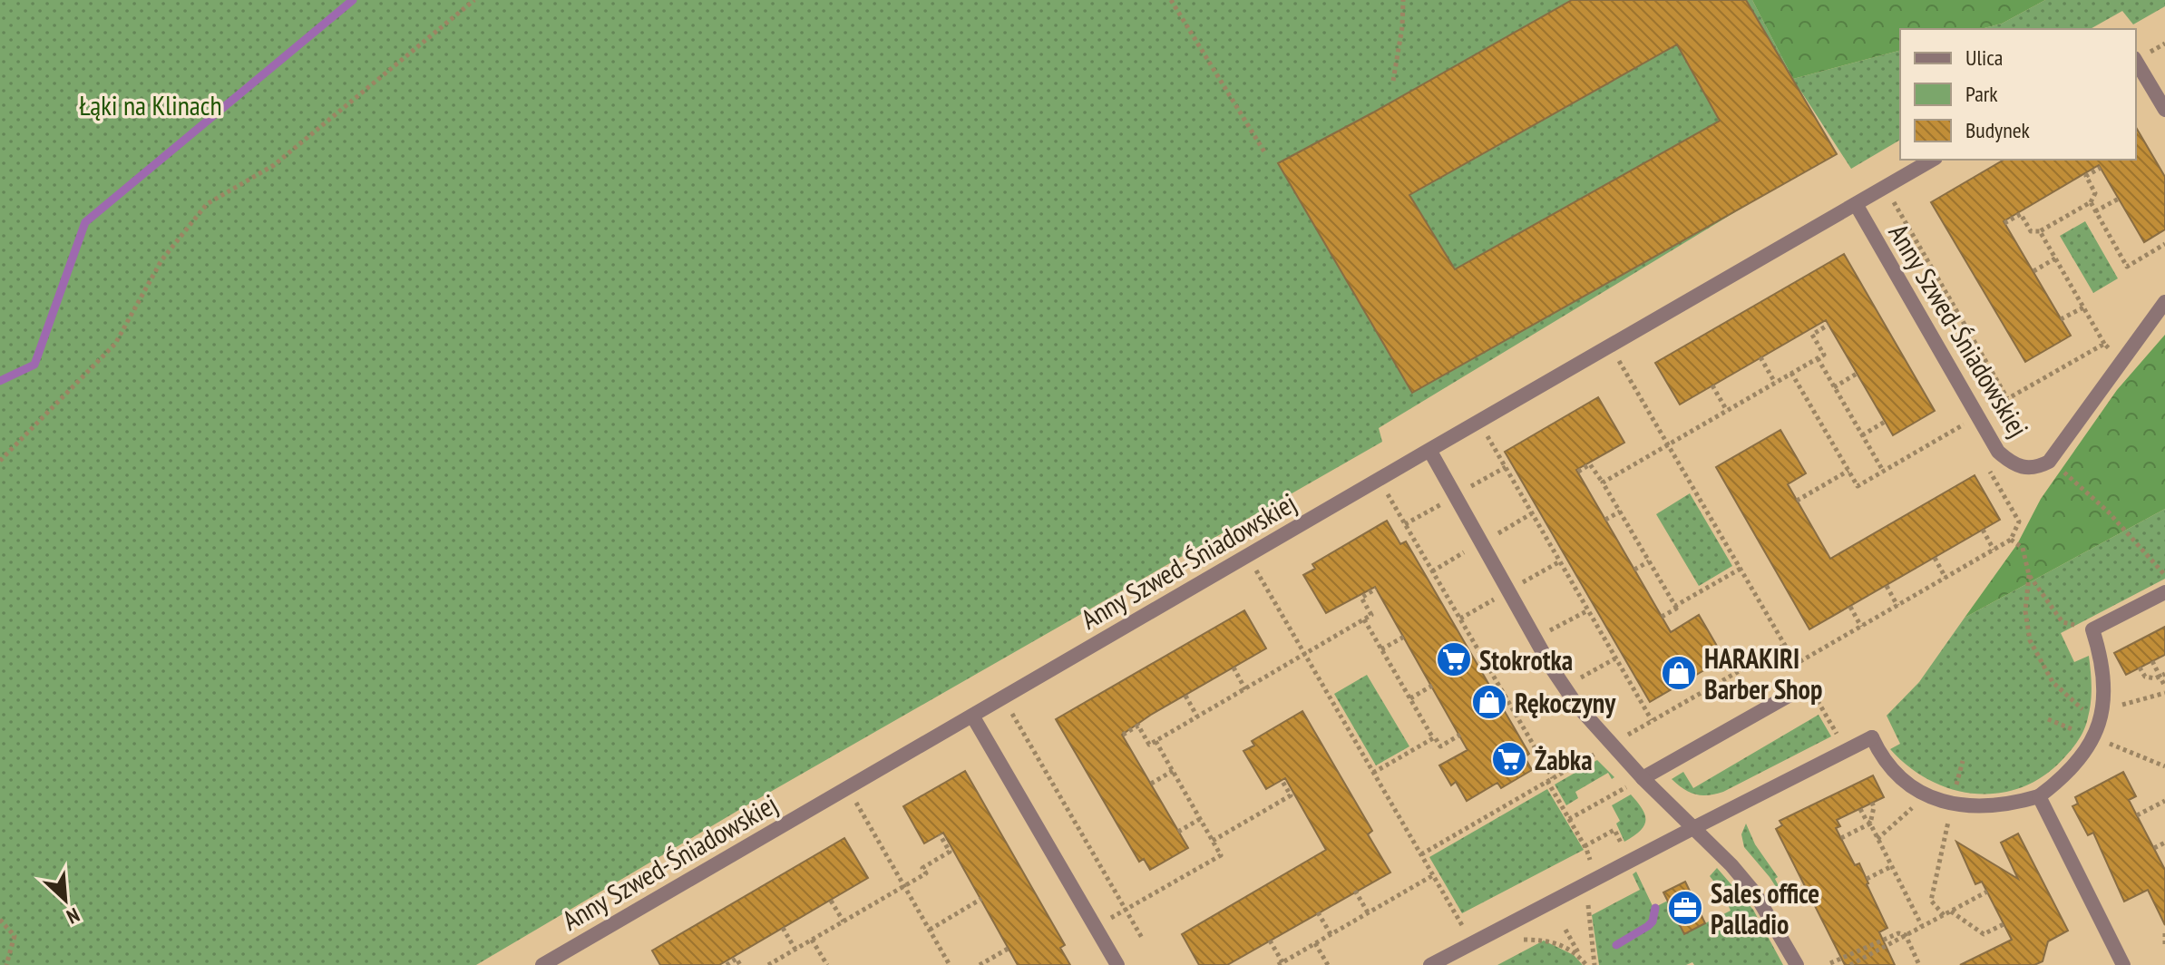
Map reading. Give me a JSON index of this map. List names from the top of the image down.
{
  "streets": {
    "street": ["Anny Szwed-Śniadowskiej"]
  },
  "parks": ["Łąki na Klinach"],
  "places": {
    "supermarket": ["Stokrotka", "Żabka"],
    "shop": ["HARAKIRI Barber Shop", "Rękoczyny"],
    "office": ["Sales office Palladio"]
  },
  "legend": ["Ulica", "Park", "Budynek"],
  "north": "bottom right"
}
